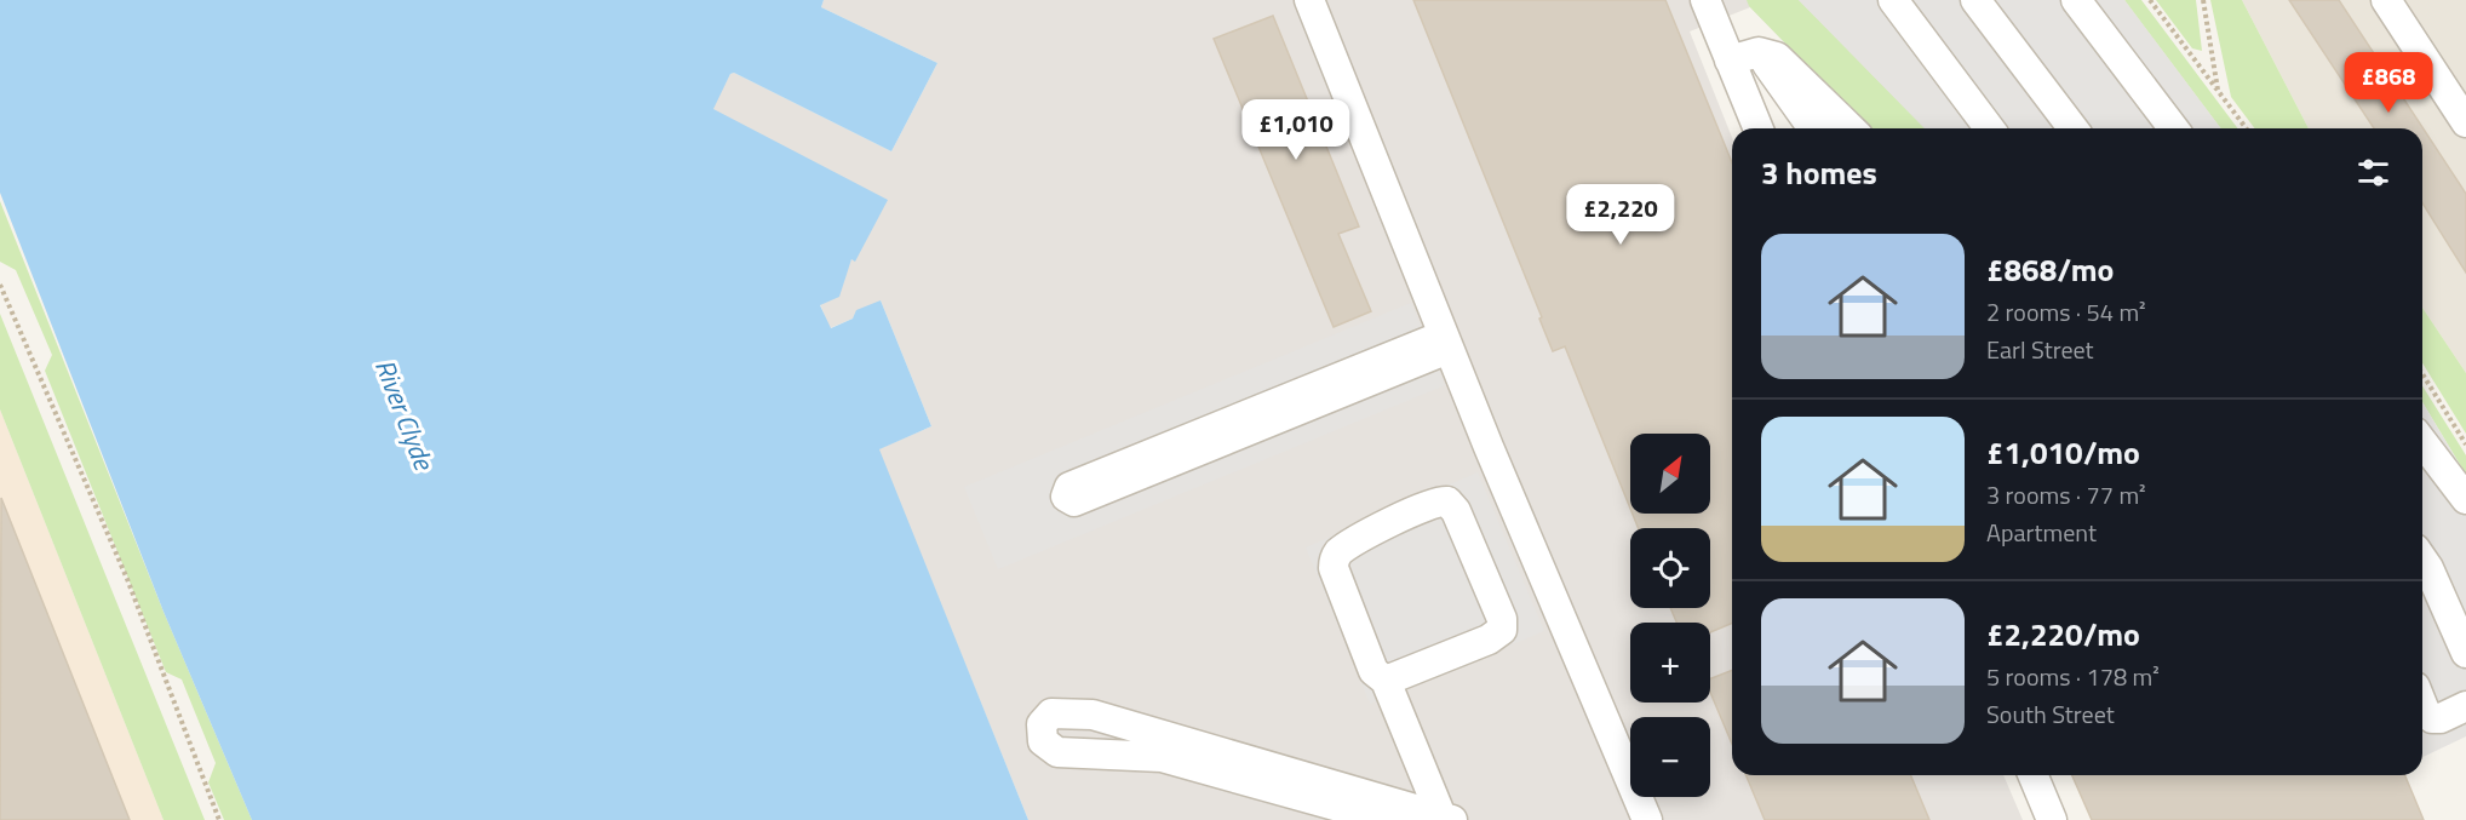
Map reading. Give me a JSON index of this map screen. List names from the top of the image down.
{
  "water": ["River Clyde"],
  "north": "top right",
  "page": {
    "price": ["£868", "£1,010", "£2,220"],
    "heading": "3 homes",
    "list": [
      {
        "name": "£868/mo",
        "note": "2 rooms · 54 m² · Earl Street"
      },
      {
        "name": "£1,010/mo",
        "note": "3 rooms · 77 m² · Apartment"
      },
      {
        "name": "£2,220/mo",
        "note": "5 rooms · 178 m² · South Street"
      }
    ],
    "map_buttons": ["+", "−"]
  }
}
